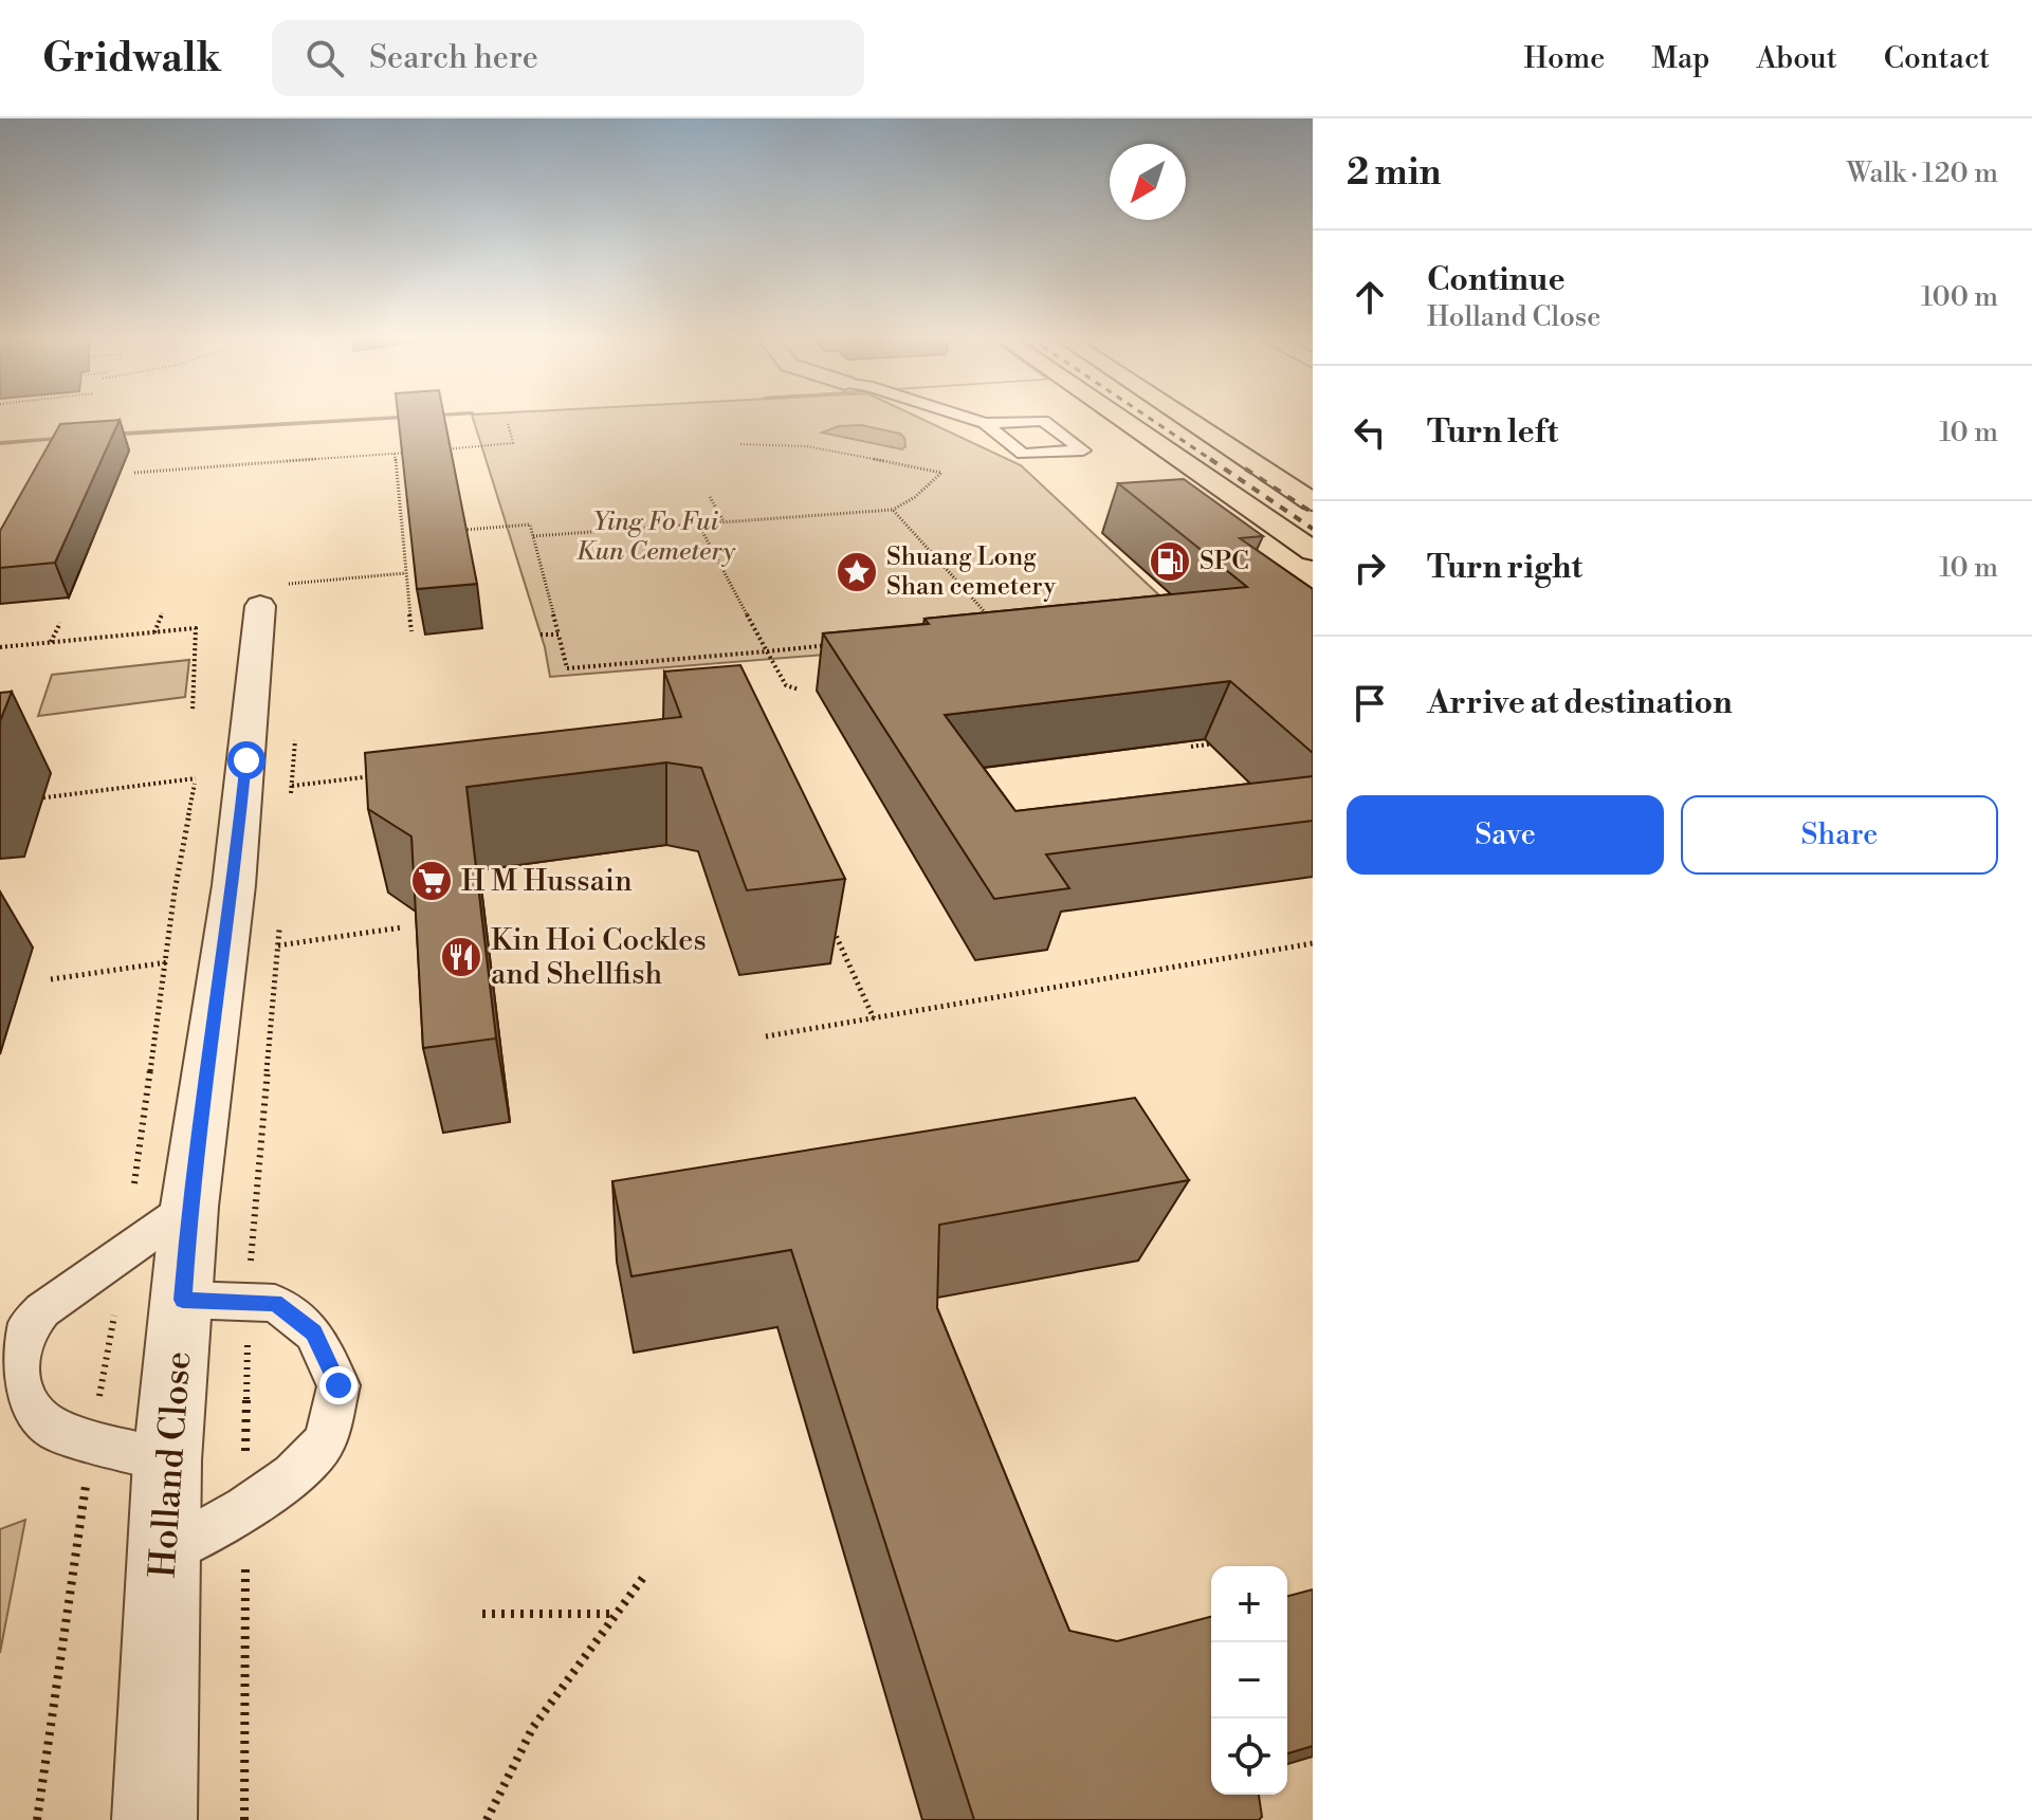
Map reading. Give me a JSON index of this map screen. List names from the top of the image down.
{
  "streets": {
    "street": ["Holland Close"]
  },
  "parks": ["Ying Fo Fui Kun Cemetery"],
  "places": {
    "fuel station": ["SPC"],
    "place": ["Shuang Long Shan cemetery"],
    "supermarket": ["H M Hussain"],
    "restaurant": ["Kin Hoi Cockles and Shellfish"]
  },
  "north": "bottom left",
  "page": {
    "header": "Gridwalk",
    "search": "Search here",
    "nav": [
      "Home",
      "Map",
      "About",
      "Contact"
    ],
    "heading": ["2 min", "Walk · 120 m"],
    "list": [
      ["Continue", "Holland Close", "100 m"],
      ["Turn left", "10 m"],
      ["Turn right", "10 m"],
      "Arrive at destination"
    ],
    "buttons": ["Save", "Share"],
    "map_buttons": ["+", "−"]
  }
}
